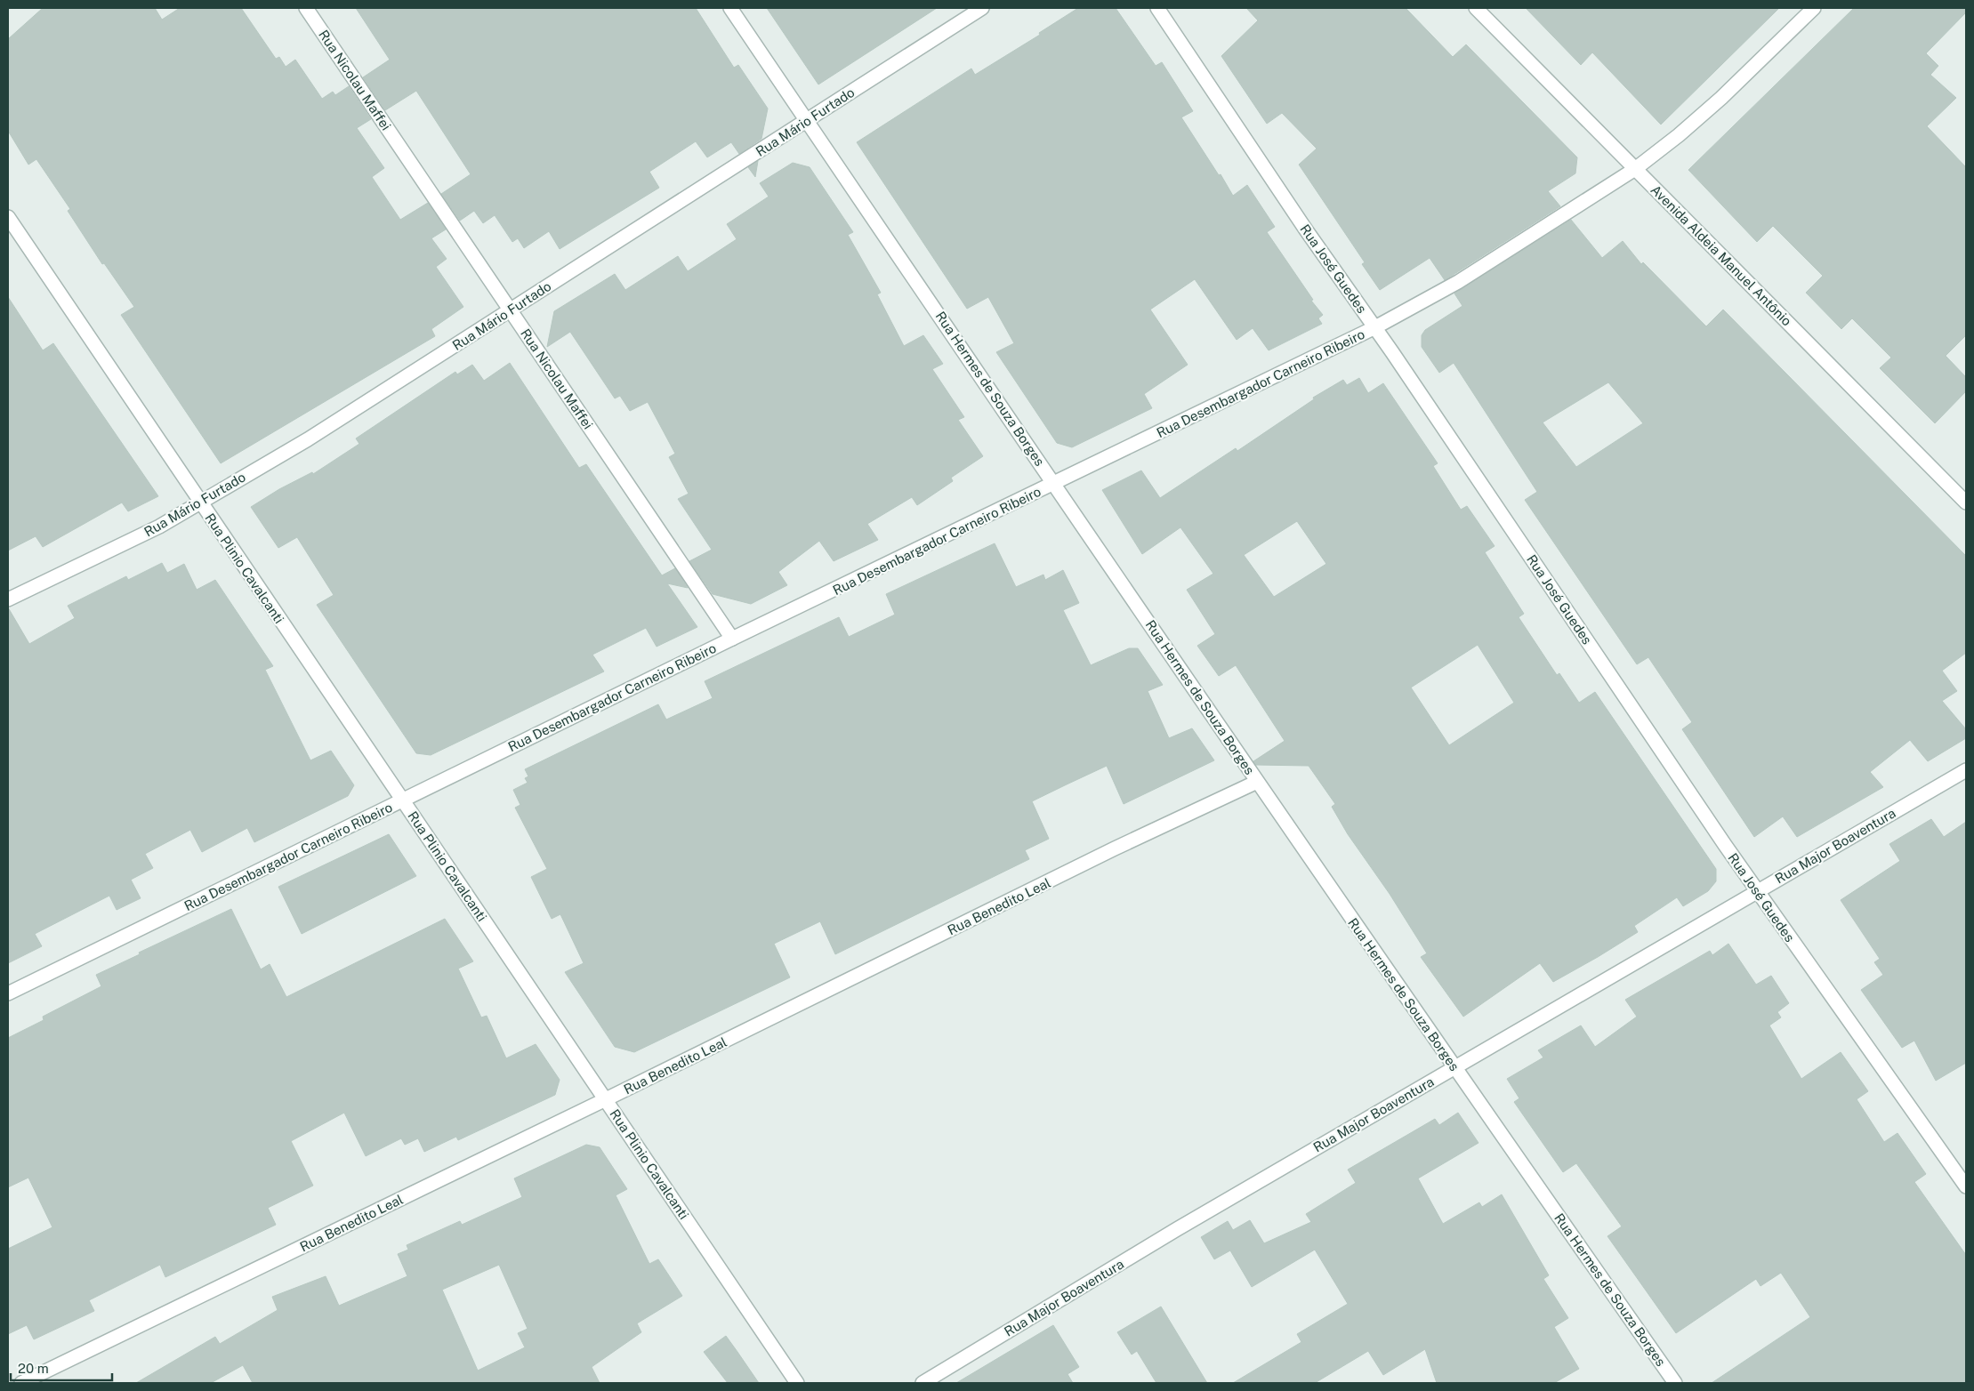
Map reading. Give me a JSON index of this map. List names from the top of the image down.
{
  "streets": {
    "street": [
      "Rua Nicolau Maffei",
      "Rua Mário Furtado",
      "Avenida Aldeia Manuel Antônio",
      "Rua José Guedes",
      "Rua Desembargador Carneiro Ribeiro",
      "Rua Hermes de Souza Borges",
      "Rua Plinio Cavalcanti",
      "Rua Major Boaventura",
      "Rua Benedito Leal"
    ]
  },
  "crossings": [
    ["Rua Nicolau Maffei", "Rua Mário Furtado"],
    ["Rua Nicolau Maffei", "Rua Desembargador Carneiro Ribeiro"],
    ["Rua Mário Furtado", "Rua Hermes de Souza Borges"],
    ["Rua Mário Furtado", "Rua Plinio Cavalcanti"],
    ["Avenida Aldeia Manuel Antônio", "Rua Desembargador Carneiro Ribeiro"],
    ["Rua José Guedes", "Rua Desembargador Carneiro Ribeiro"],
    ["Rua José Guedes", "Rua Major Boaventura"],
    ["Rua Desembargador Carneiro Ribeiro", "Rua Hermes de Souza Borges"],
    ["Rua Desembargador Carneiro Ribeiro", "Rua Plinio Cavalcanti"],
    ["Rua Hermes de Souza Borges", "Rua Major Boaventura"],
    ["Rua Hermes de Souza Borges", "Rua Benedito Leal"],
    ["Rua Plinio Cavalcanti", "Rua Benedito Leal"]
  ],
  "scale_bar": "20 m"
}
